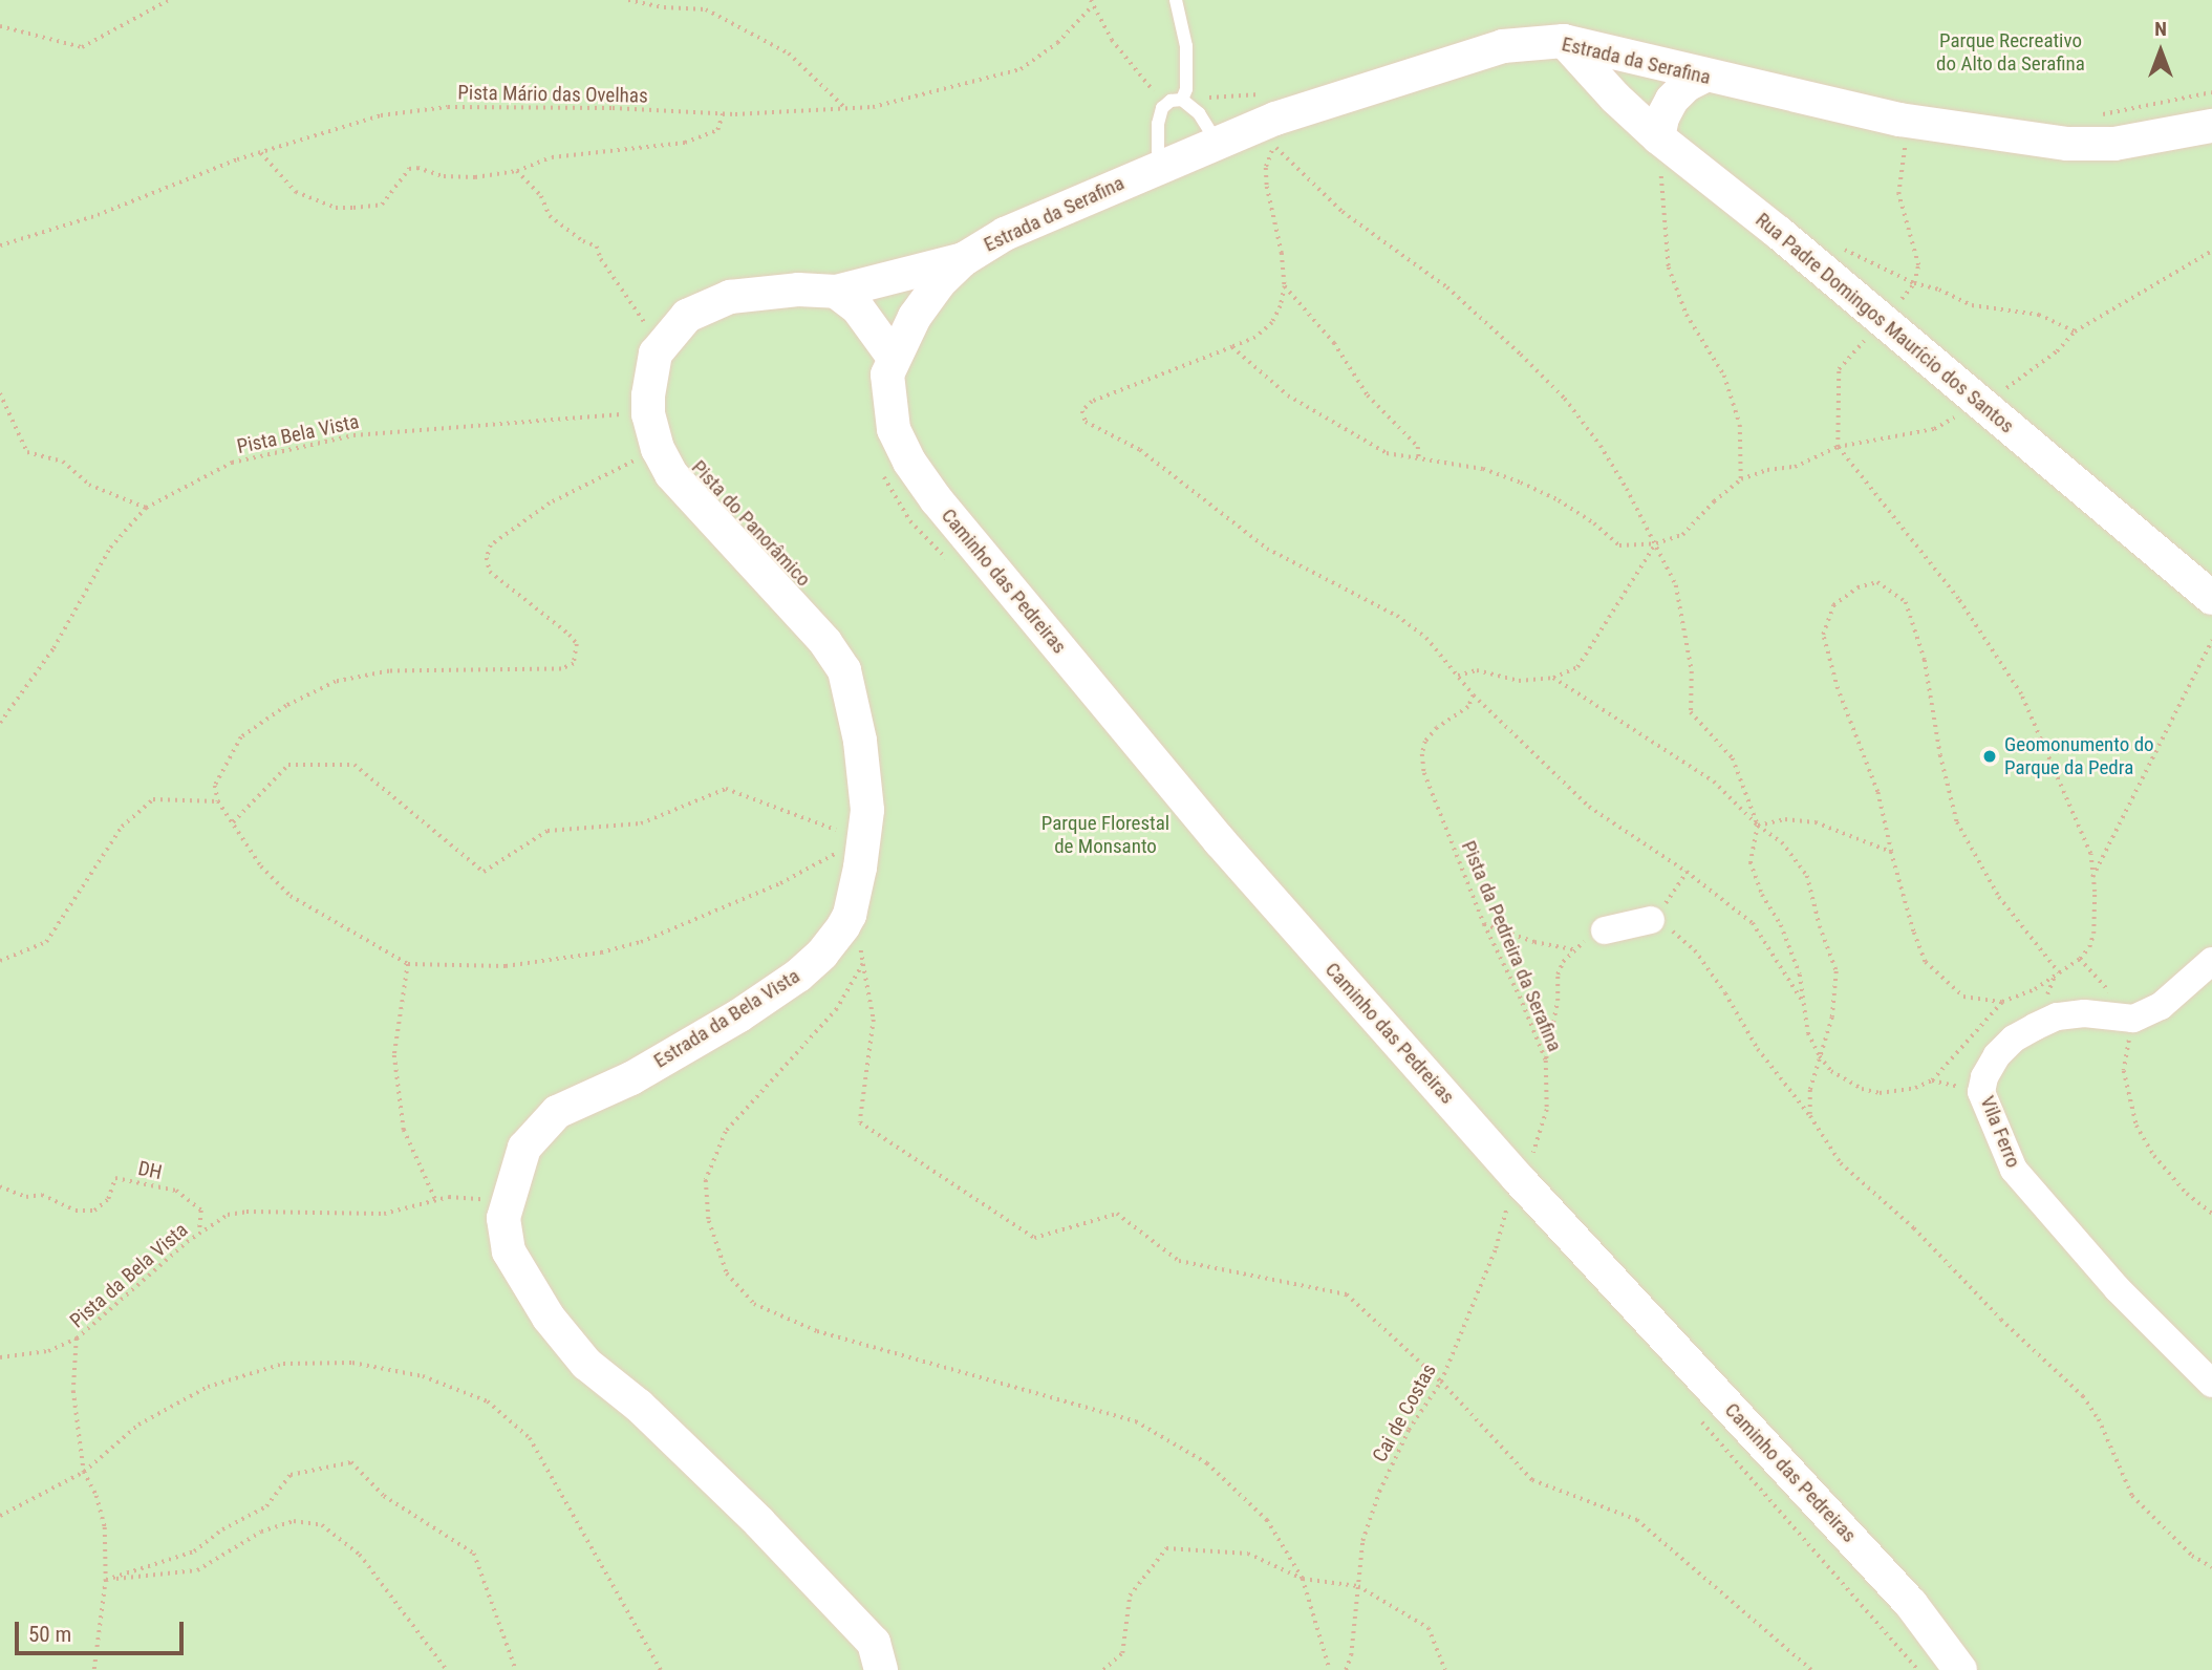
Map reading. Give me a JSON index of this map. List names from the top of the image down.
{
  "streets": {
    "street": [
      "Estrada da Serafina",
      "Rua Padre Domingos Maurício dos Santos",
      "Caminho das Pedreiras",
      "Estrada da Bela Vista",
      "Vila Ferro"
    ],
    "path": [
      "Pista Mário das Ovelhas",
      "Pista Bela Vista",
      "Pista da Pedreira da Serafina",
      "DH",
      "Pista da Bela Vista",
      "Cai de Costas"
    ]
  },
  "crossings": [
    ["Estrada da Serafina", "Rua Padre Domingos Maurício dos Santos"],
    ["Estrada da Serafina", "Caminho das Pedreiras"],
    ["Estrada da Serafina", "Estrada da Bela Vista"],
    ["Caminho das Pedreiras", "Pista da Pedreira da Serafina"],
    ["Caminho das Pedreiras", "Estrada da Bela Vista"],
    ["Caminho das Pedreiras", "Cai de Costas"],
    ["Pista da Pedreira da Serafina", "Cai de Costas"],
    ["Estrada da Bela Vista", "Pista da Bela Vista"],
    ["DH", "Pista da Bela Vista"]
  ],
  "parks": ["Parque Recreativo do Alto da Serafina", "Parque Florestal de Monsanto"],
  "places": ["Geomonumento do Parque da Pedra"],
  "scale_bar": "50 m",
  "north": "top"
}
